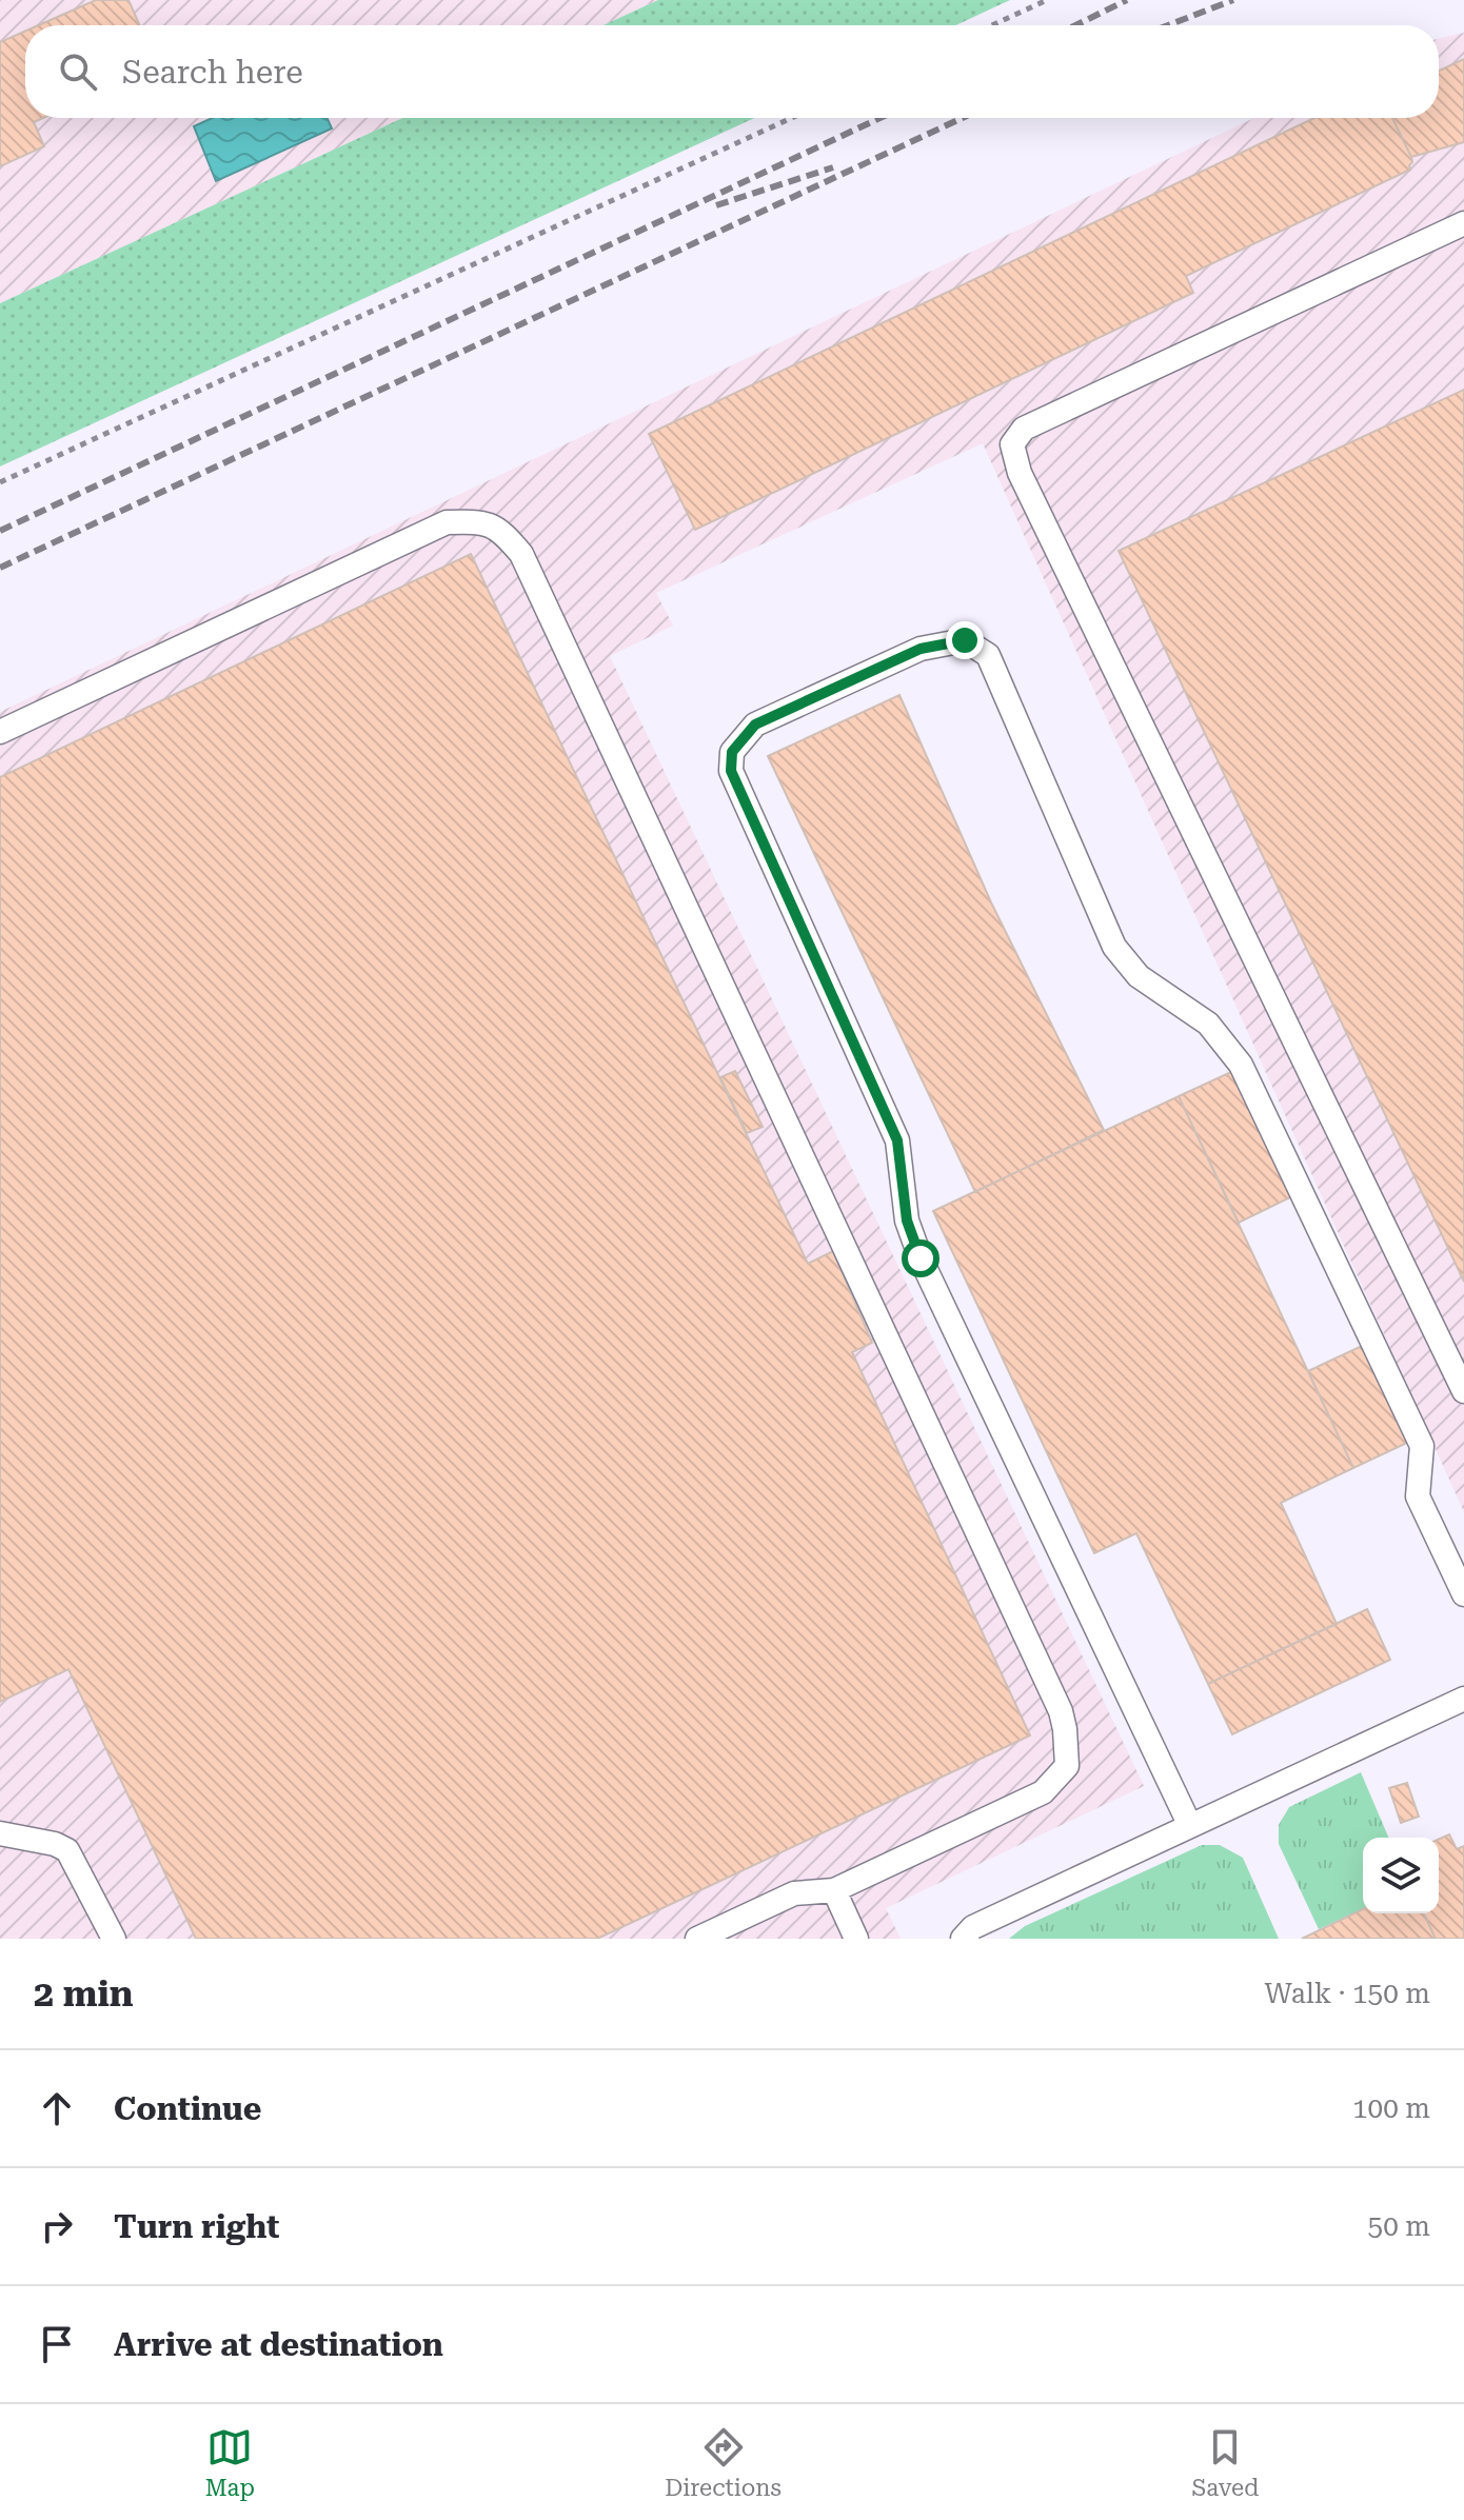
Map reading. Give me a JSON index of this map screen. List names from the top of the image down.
{
  "page": {
    "search": "Search here",
    "heading": ["2 min", "Walk · 150 m"],
    "list": [
      ["Continue", "100 m"],
      ["Turn right", "50 m"],
      "Arrive at destination"
    ],
    "nav": ["Map", "Directions", "Saved"]
  }
}
